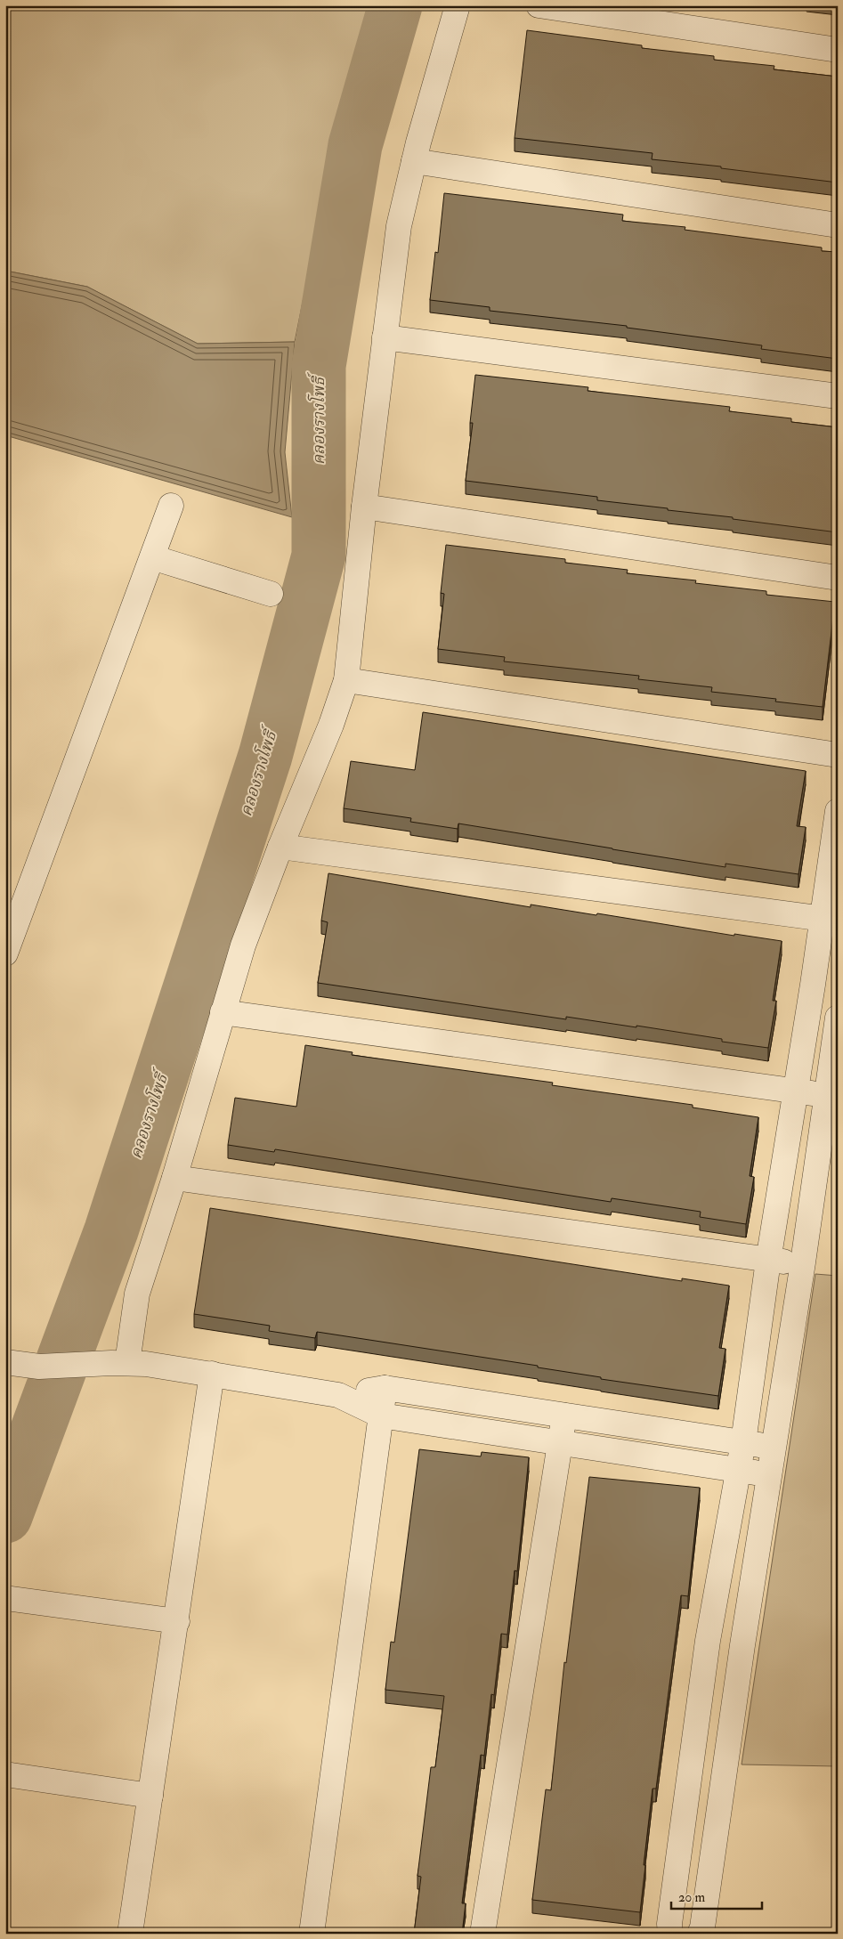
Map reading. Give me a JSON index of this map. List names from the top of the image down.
{
  "water": ["คลองรางโพธิ์"],
  "scale_bar": "20 m"
}
